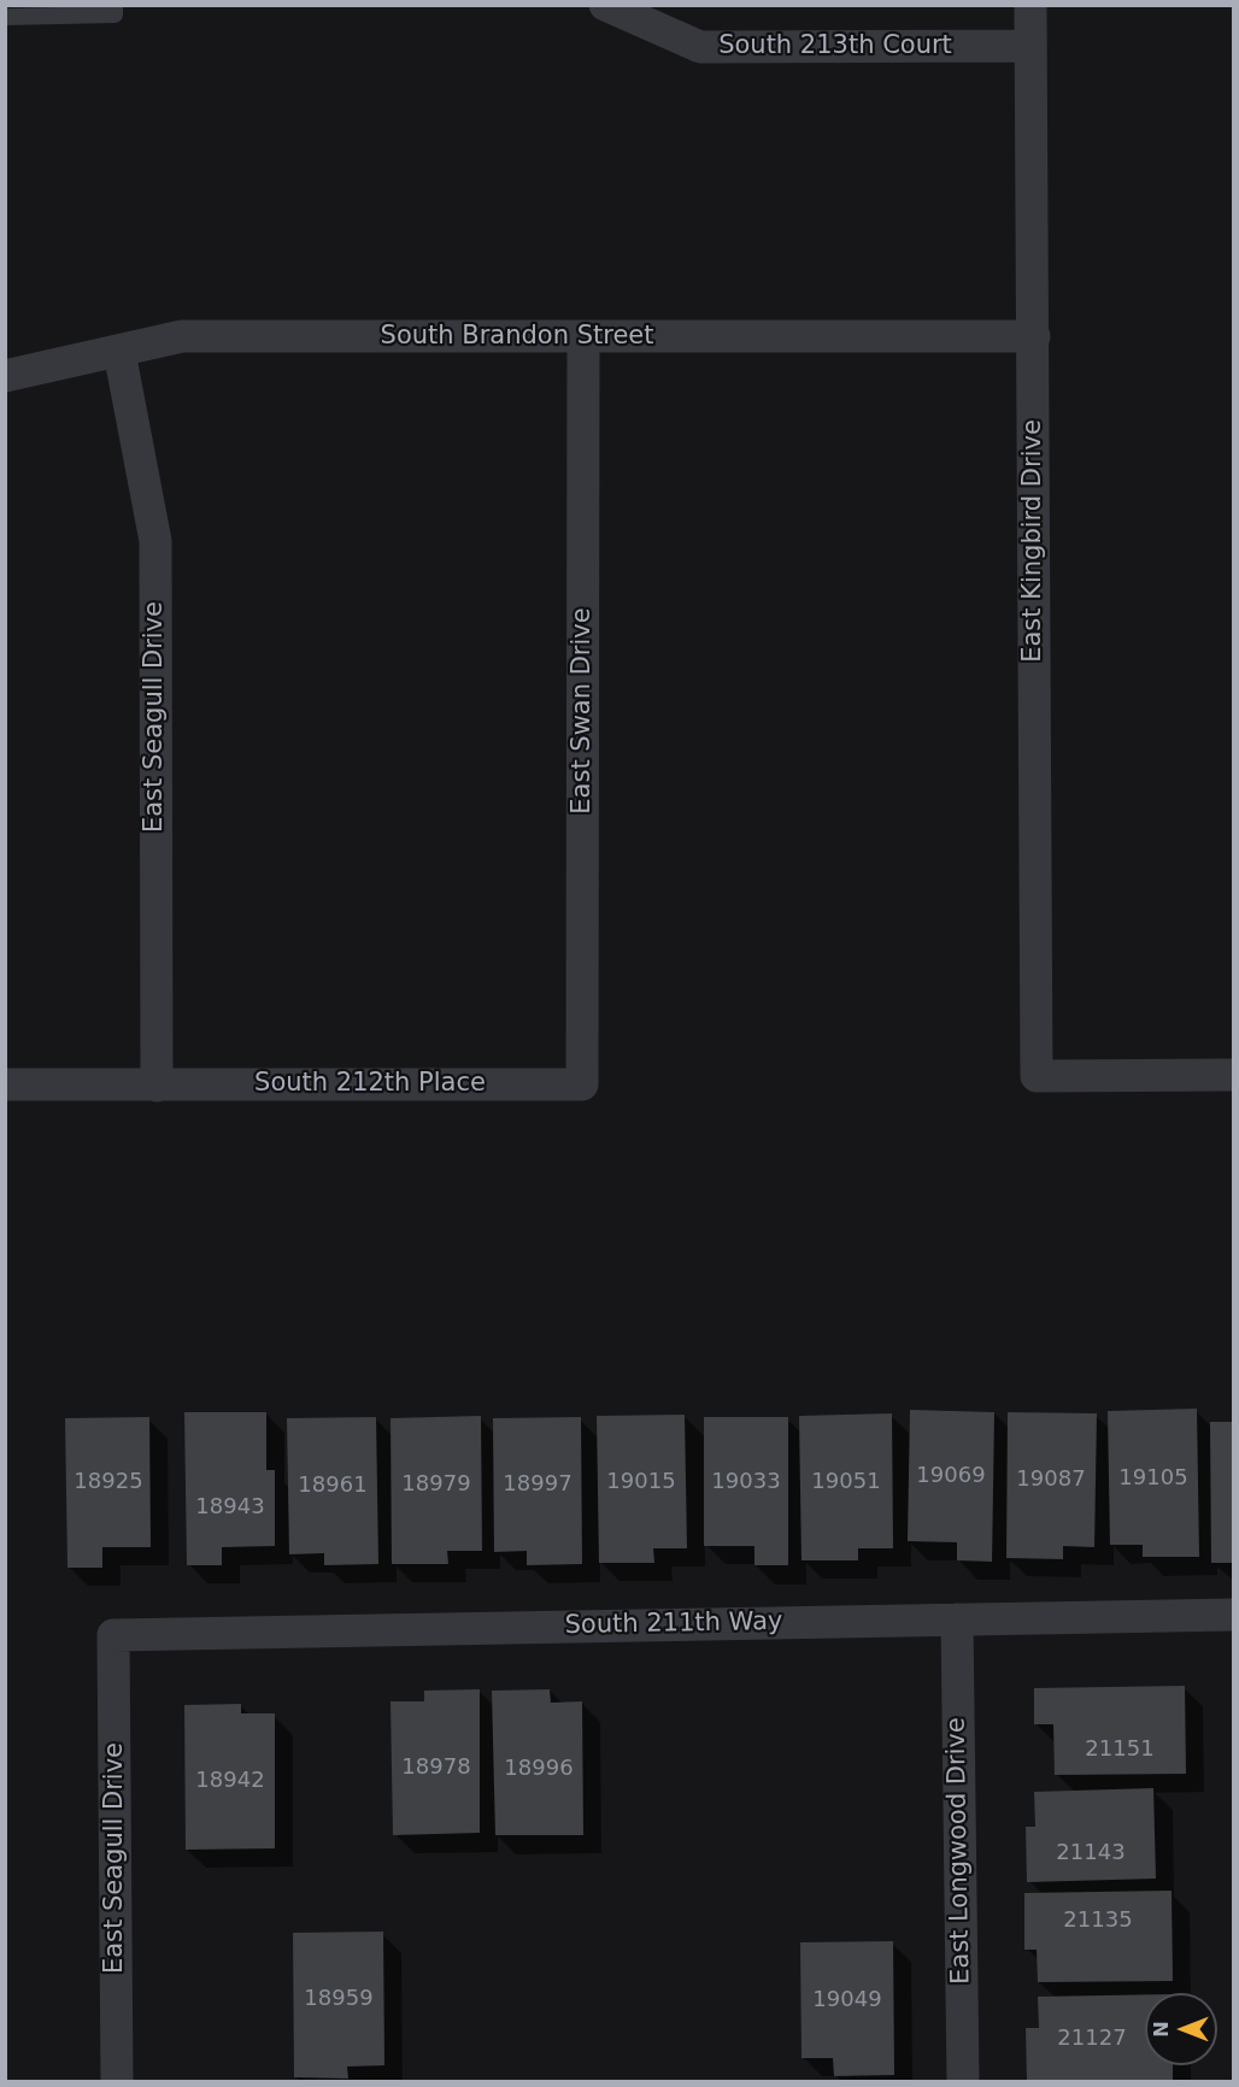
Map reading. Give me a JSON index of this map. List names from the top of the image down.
{
  "streets": {
    "street": [
      "South 213th Court",
      "South Brandon Street",
      "East Kingbird Drive",
      "East Swan Drive",
      "East Seagull Drive",
      "South 212th Place",
      "South 211th Way",
      "East Longwood Drive"
    ]
  },
  "crossings": [
    ["South 213th Court", "East Kingbird Drive"],
    ["South Brandon Street", "East Kingbird Drive"],
    ["South Brandon Street", "East Swan Drive"],
    ["South Brandon Street", "East Seagull Drive"],
    ["East Swan Drive", "South 212th Place"],
    ["East Seagull Drive", "South 212th Place"],
    ["East Seagull Drive", "South 211th Way"],
    ["South 211th Way", "East Longwood Drive"]
  ],
  "house_numbers": [
    "19069",
    "19105",
    "19087",
    "18925",
    "19015",
    "19033",
    "19051",
    "18979",
    "18997",
    "18961",
    "18943",
    "21151",
    "18978",
    "18996",
    "18942",
    "21143",
    "21135",
    "18959",
    "19049",
    "21127"
  ],
  "north": "left"
}
